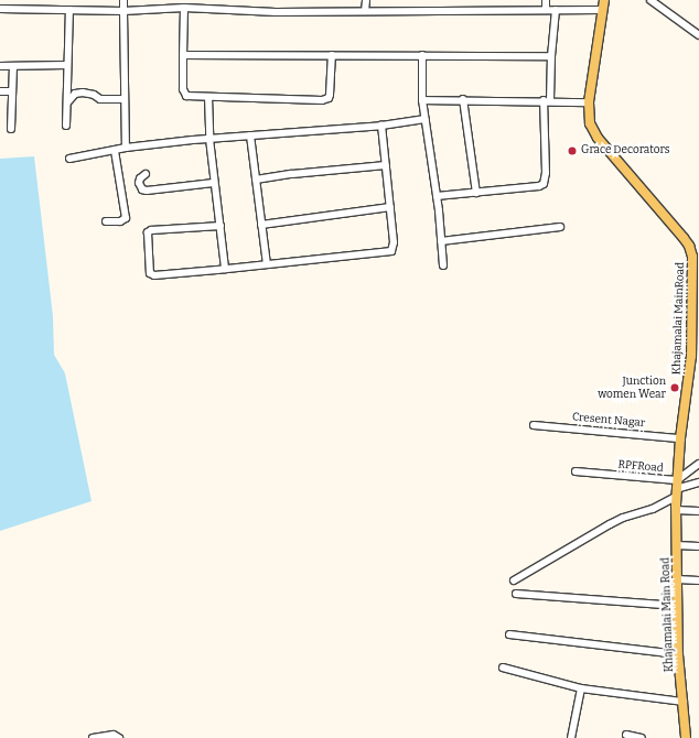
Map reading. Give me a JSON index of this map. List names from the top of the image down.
{
  "streets": {
    "main road": ["Khajamalai MainRoad", "Khajamalai Main Road"],
    "street": ["Cresent Nagar", "RPFRoad"]
  },
  "crossings": [
    ["Khajamalai MainRoad", "Cresent Nagar"],
    ["Khajamalai MainRoad", "RPFRoad"],
    ["Khajamalai MainRoad", "Khajamalai Main Road"],
    ["RPFRoad", "Khajamalai Main Road"]
  ],
  "places": ["Grace Decorators", "Junction women Wear"]
}
